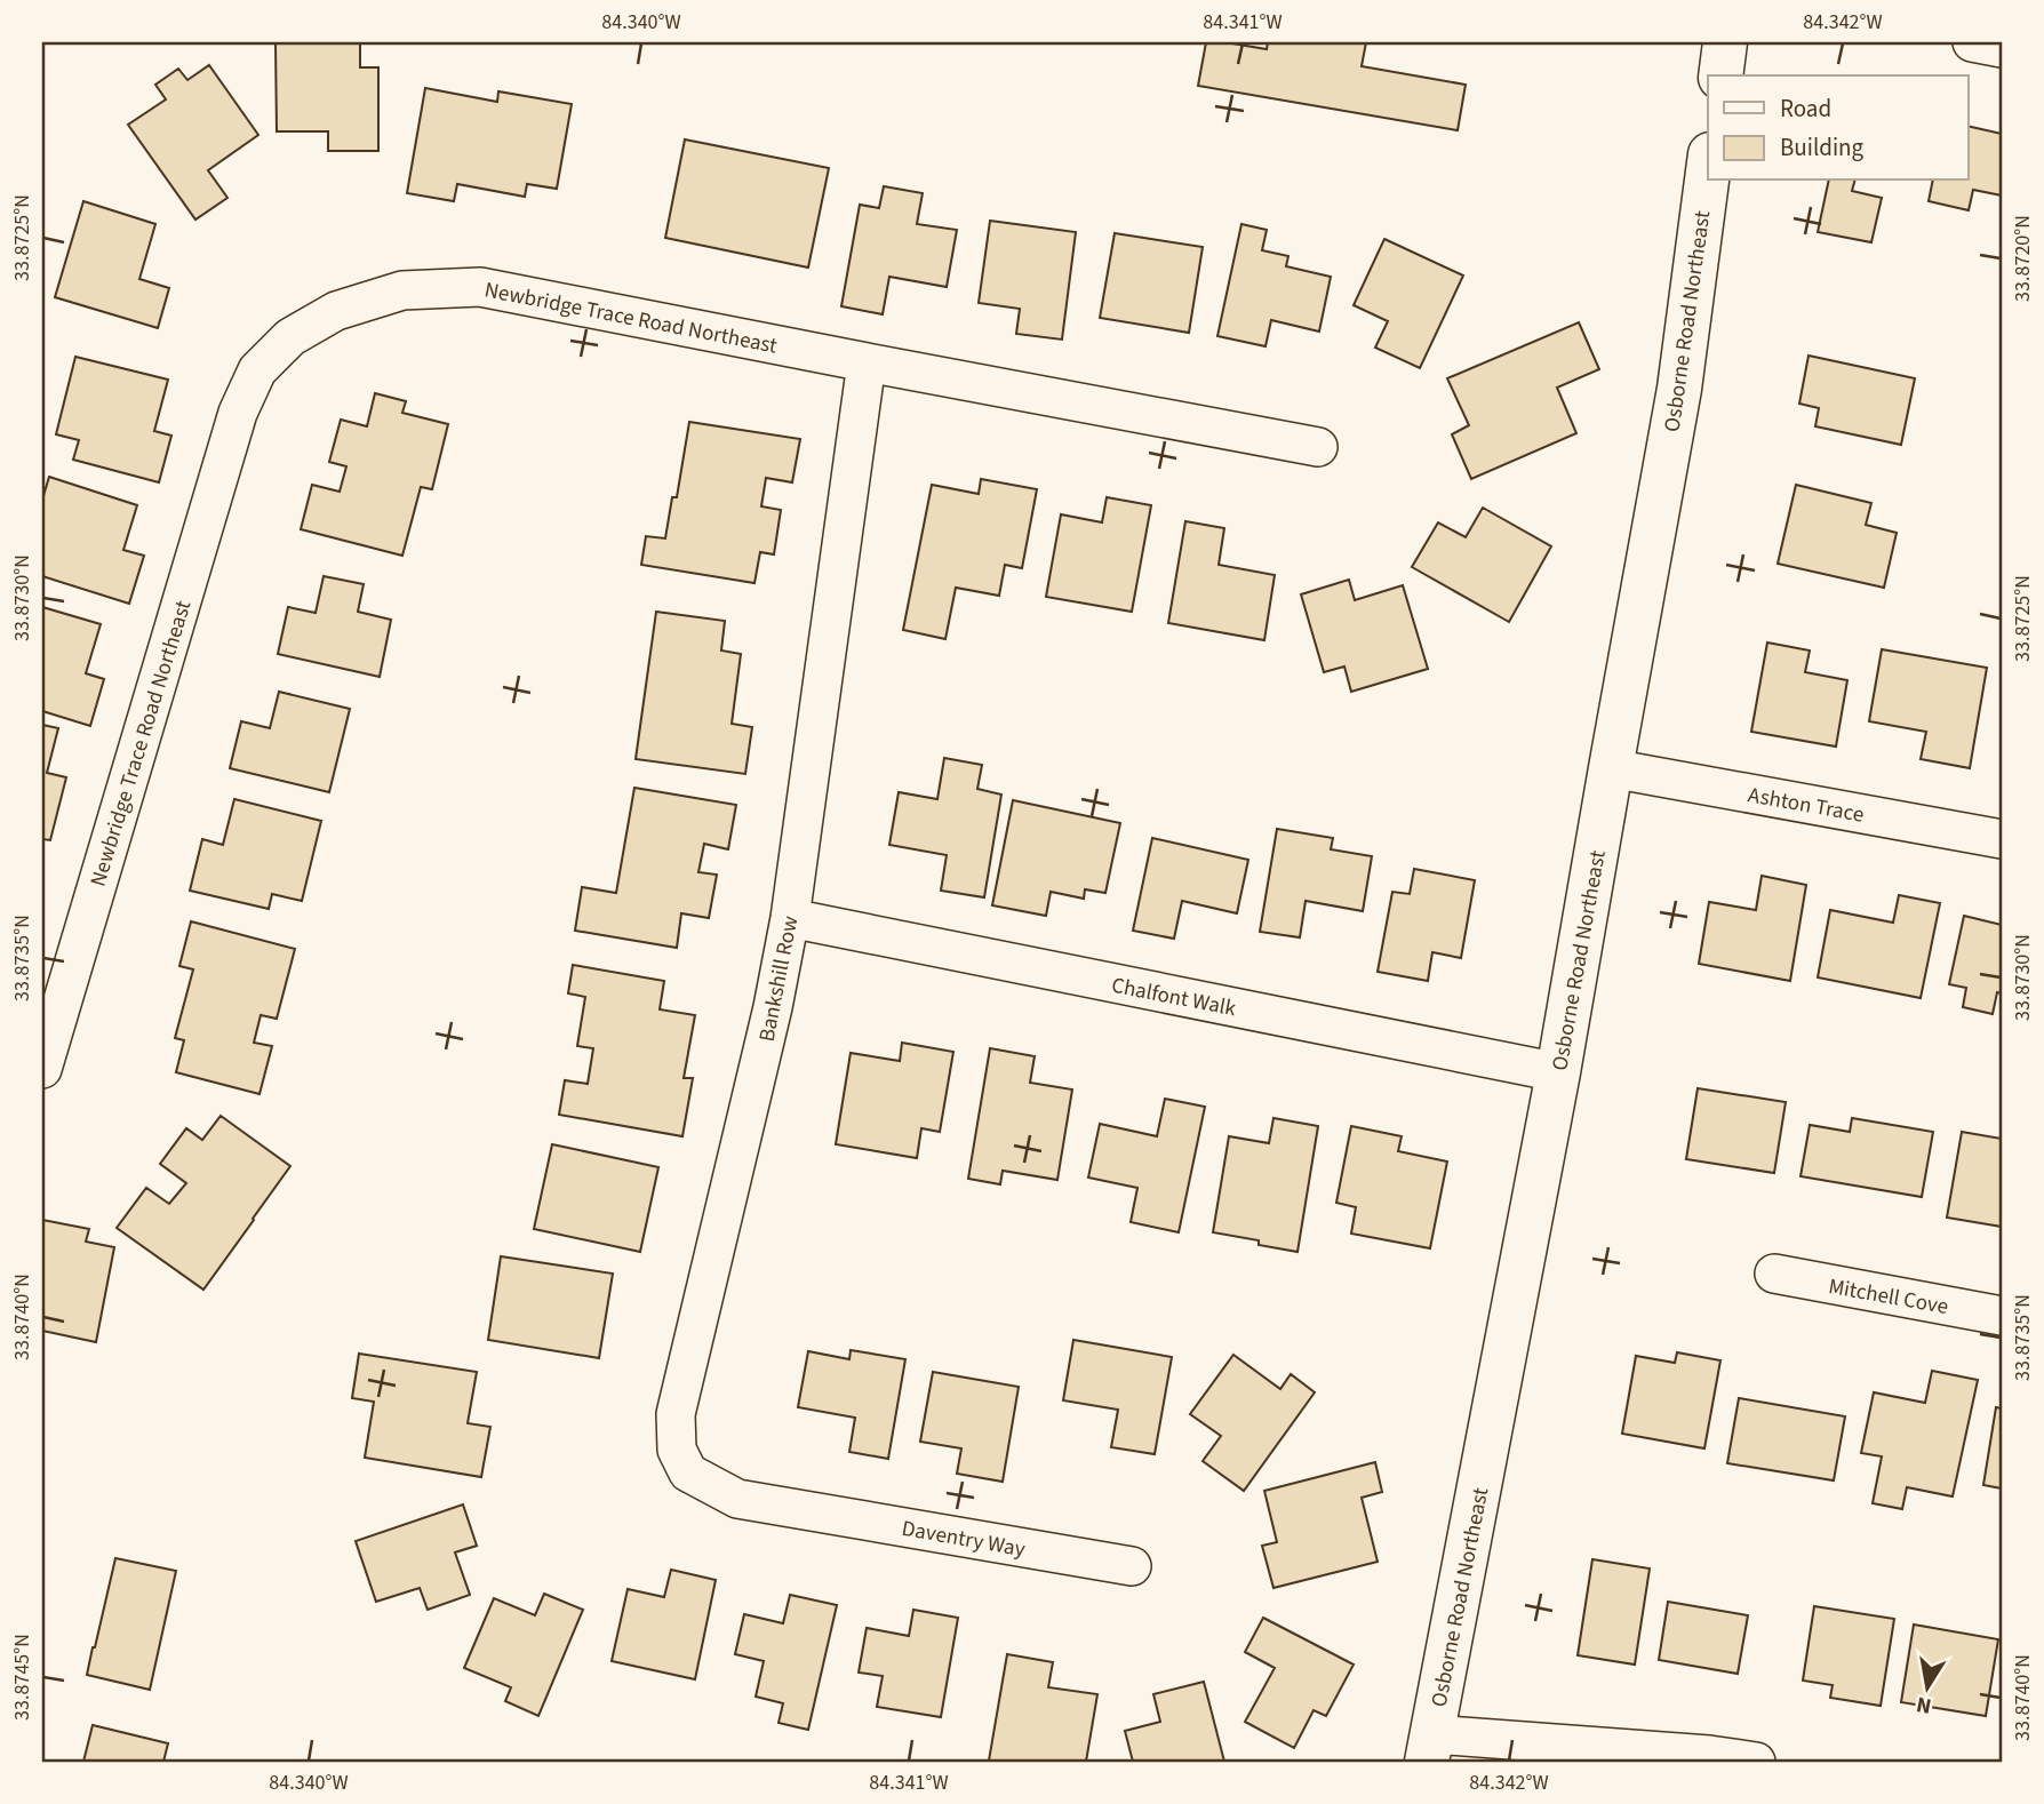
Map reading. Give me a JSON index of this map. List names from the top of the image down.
{
  "streets": {
    "street": [
      "Newbridge Trace Road Northeast",
      "Osborne Road Northeast",
      "Ashton Trace",
      "Bankshill Row",
      "Chalfont Walk",
      "Mitchell Cove",
      "Daventry Way"
    ]
  },
  "crossings": [
    ["Newbridge Trace Road Northeast", "Bankshill Row"],
    ["Osborne Road Northeast", "Ashton Trace"],
    ["Osborne Road Northeast", "Chalfont Walk"],
    ["Bankshill Row", "Chalfont Walk"],
    ["Bankshill Row", "Daventry Way"]
  ],
  "legend": ["Road", "Building"],
  "north": "bottom",
  "coordinates": [
    "84.340°W",
    "84.341°W",
    "84.342°W",
    "33.8725°N",
    "33.8720°N",
    "33.8730°N",
    "33.8735°N",
    "33.8740°N",
    "33.8745°N"
  ]
}
